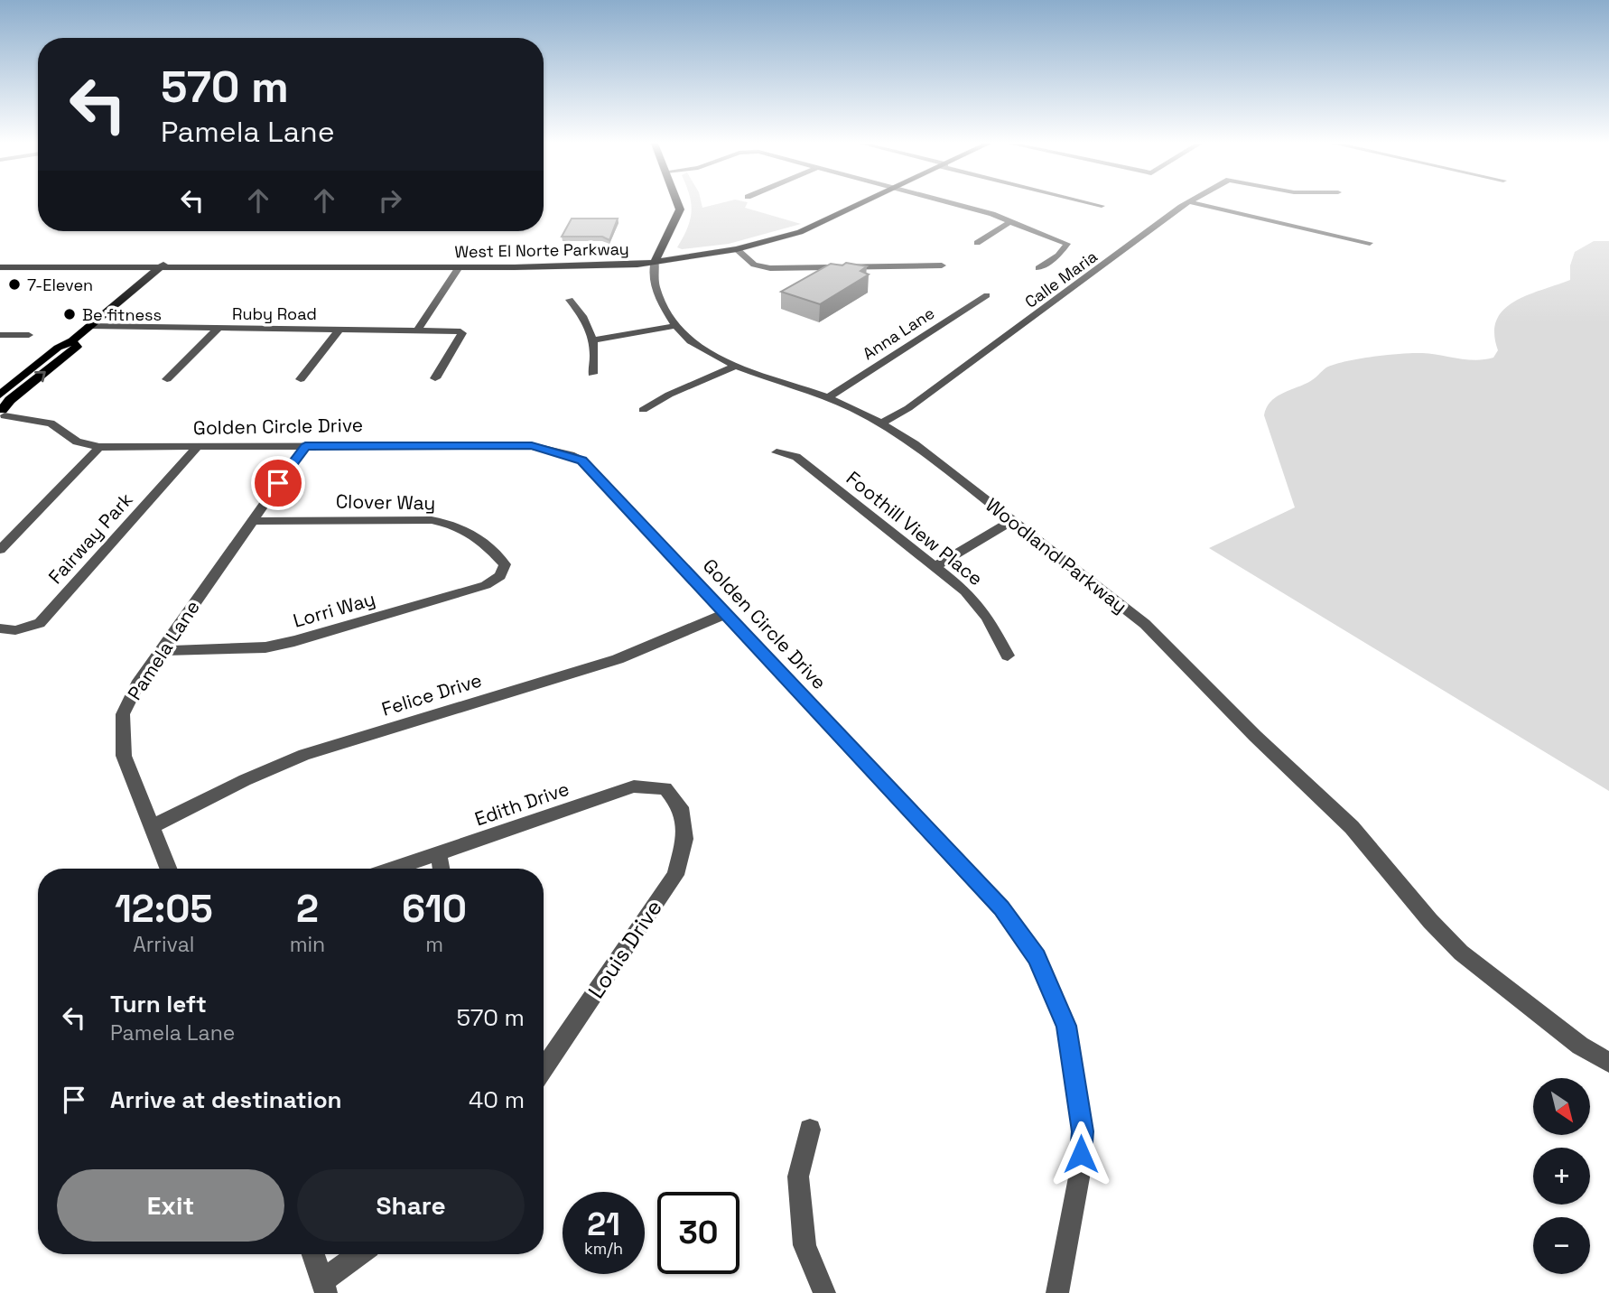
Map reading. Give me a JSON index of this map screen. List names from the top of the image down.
{
  "streets": {
    "main road": ["West El Norte Parkway", "Woodland Parkway"],
    "street": [
      "Calle Maria",
      "Ruby Road",
      "Anna Lane",
      "Golden Circle Drive",
      "Clover Way",
      "Foothill View Place",
      "Fairway Park",
      "Lorri Way",
      "Pamela Lane",
      "Felice Drive",
      "Edith Drive",
      "Louis Drive"
    ]
  },
  "crossings": [
    ["West El Norte Parkway", "Woodland Parkway"],
    ["Calle Maria", "Woodland Parkway"],
    ["Anna Lane", "Woodland Parkway"],
    ["Golden Circle Drive", "Fairway Park"],
    ["Golden Circle Drive", "Pamela Lane"],
    ["Golden Circle Drive", "Felice Drive"],
    ["Clover Way", "Lorri Way"],
    ["Clover Way", "Pamela Lane"],
    ["Lorri Way", "Pamela Lane"],
    ["Pamela Lane", "Felice Drive"],
    ["Edith Drive", "Louis Drive"]
  ],
  "places": ["7-Eleven", "Be fitness"],
  "north": "bottom right",
  "page": {
    "turn": ["570 m", "Pamela Lane"],
    "eta": [
      "12:05",
      "Arrival",
      "2",
      "min",
      "610",
      "m"
    ],
    "list": [
      {
        "name": "Turn left",
        "note": "Pamela Lane",
        "value": "570 m"
      },
      {
        "name": "Arrive at destination",
        "value": "40 m"
      }
    ],
    "map_buttons": ["+", "−"],
    "buttons": ["Exit", "Share"],
    "speed": "21 km/h",
    "limit": "30"
  }
}
